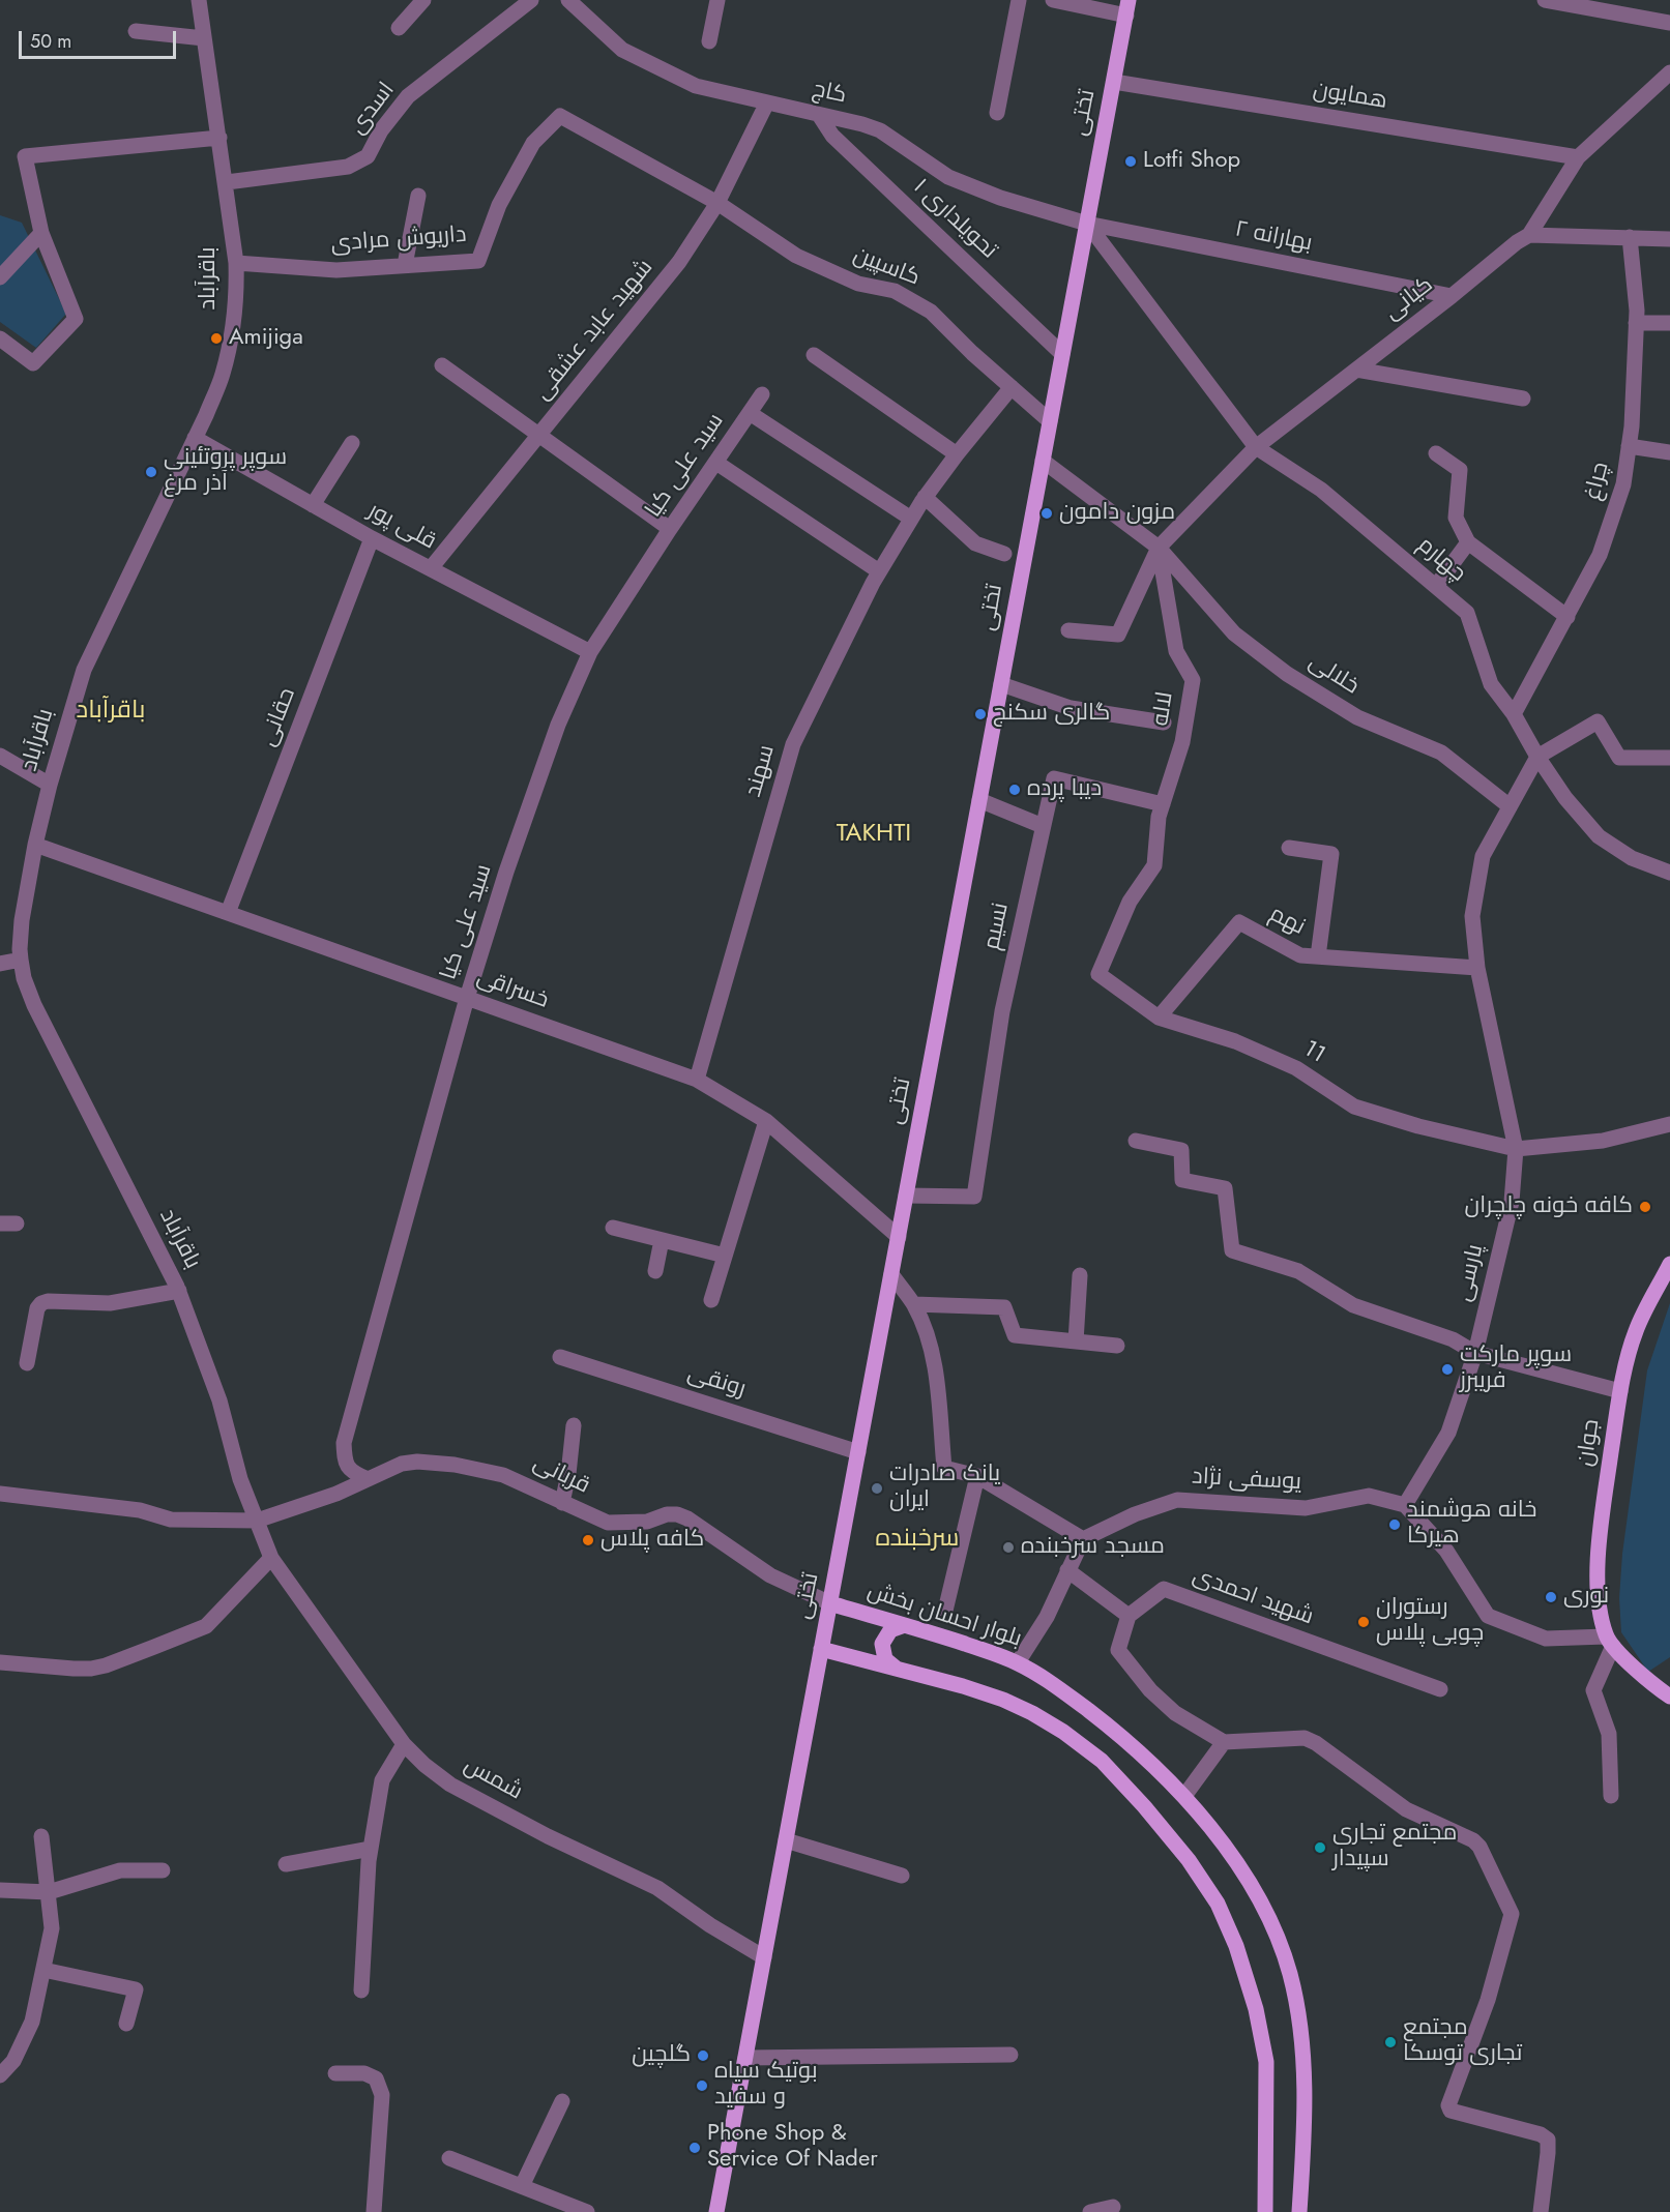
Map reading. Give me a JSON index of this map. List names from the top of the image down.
{
  "streets": {
    "main road": ["تختی", "جوان", "بلوار احسان بخش"],
    "street": [
      "کاج",
      "همایون",
      "اسدی",
      "تحویلداری ۱",
      "بهارانه ۲",
      "داریوش مرادی",
      "کاسپین",
      "باقرآباد",
      "کیانی",
      "شهید عابد عشقی",
      "سید علی کیا",
      "چراغ",
      "قلی پور",
      "چهارم",
      "خلالی",
      "لاله",
      "حقانی",
      "سهند",
      "نهم",
      "نسیم",
      "خسراقی",
      "11",
      "پارسی",
      "رونقی",
      "قربانی",
      "یوسفی نژاد",
      "شهید احمدی",
      "شمس"
    ]
  },
  "crossings": [
    ["کاج", "تختی"],
    ["کاج", "تحویلداری ۱"],
    ["کاج", "بهارانه ۲"],
    ["کاج", "شهید عابد عشقی"],
    ["کاج", "چهارم"],
    ["همایون", "تختی"],
    ["همایون", "کیانی"],
    ["اسدی", "باقرآباد"],
    ["تختی", "تحویلداری ۱"],
    ["تختی", "بهارانه ۲"],
    ["تختی", "کاسپین"],
    ["تختی", "چهارم"],
    ["تختی", "نسیم"],
    ["تختی", "خسراقی"],
    ["تختی", "رونقی"],
    ["تختی", "قربانی"],
    ["تختی", "بلوار احسان بخش"],
    ["تختی", "شمس"],
    ["بهارانه ۲", "کیانی"],
    ["بهارانه ۲", "چهارم"],
    ["داریوش مرادی", "کاسپین"],
    ["داریوش مرادی", "باقرآباد"],
    ["داریوش مرادی", "شهید عابد عشقی"],
    ["کاسپین", "شهید عابد عشقی"],
    ["کاسپین", "سهند"],
    ["باقرآباد", "قلی پور"],
    ["باقرآباد", "خسراقی"],
    ["باقرآباد", "قربانی"],
    ["باقرآباد", "شمس"],
    ["کیانی", "چهارم"],
    ["کیانی", "خلالی"],
    ["کیانی", "لاله"],
    ["شهید عابد عشقی", "قلی پور"],
    ["سید علی کیا", "قلی پور"],
    ["سید علی کیا", "سهند"],
    ["سید علی کیا", "خسراقی"],
    ["سید علی کیا", "قربانی"],
    ["چراغ", "چهارم"],
    ["قلی پور", "حقانی"],
    ["چهارم", "پارسی"],
    ["خلالی", "لاله"],
    ["خلالی", "پارسی"],
    ["لاله", "نسیم"],
    ["لاله", "11"],
    ["حقانی", "خسراقی"],
    ["سهند", "خسراقی"],
    ["نهم", "11"],
    ["نهم", "پارسی"],
    ["11", "پارسی"],
    ["پارسی", "یوسفی نژاد"],
    ["قربانی", "بلوار احسان بخش"]
  ],
  "districts": ["باقرآباد", "TAKHTI", "سرخبنده"],
  "places": [
    "Lotfi Shop",
    "Amijiga",
    "سوپر پروتئینی آذر مرغ",
    "مزون دامون",
    "گالری سکنج",
    "دیبا پرده",
    "کافه خونه چلچران",
    "سوپر مارکت فریبرز",
    "یانک صادرات ایران",
    "خانه هوشمند هیرکا",
    "کافه پلاس",
    "مسجد سرخبنده",
    "نوری",
    "رستوران چوبی پلاس",
    "مجتمع تجاری سپیدار",
    "مجتمع تجاری توسکا",
    "گلچین",
    "بوتیک سیاه و سفید",
    "Phone Shop & Service Of Nader"
  ],
  "scale_bar": "50 m"
}
